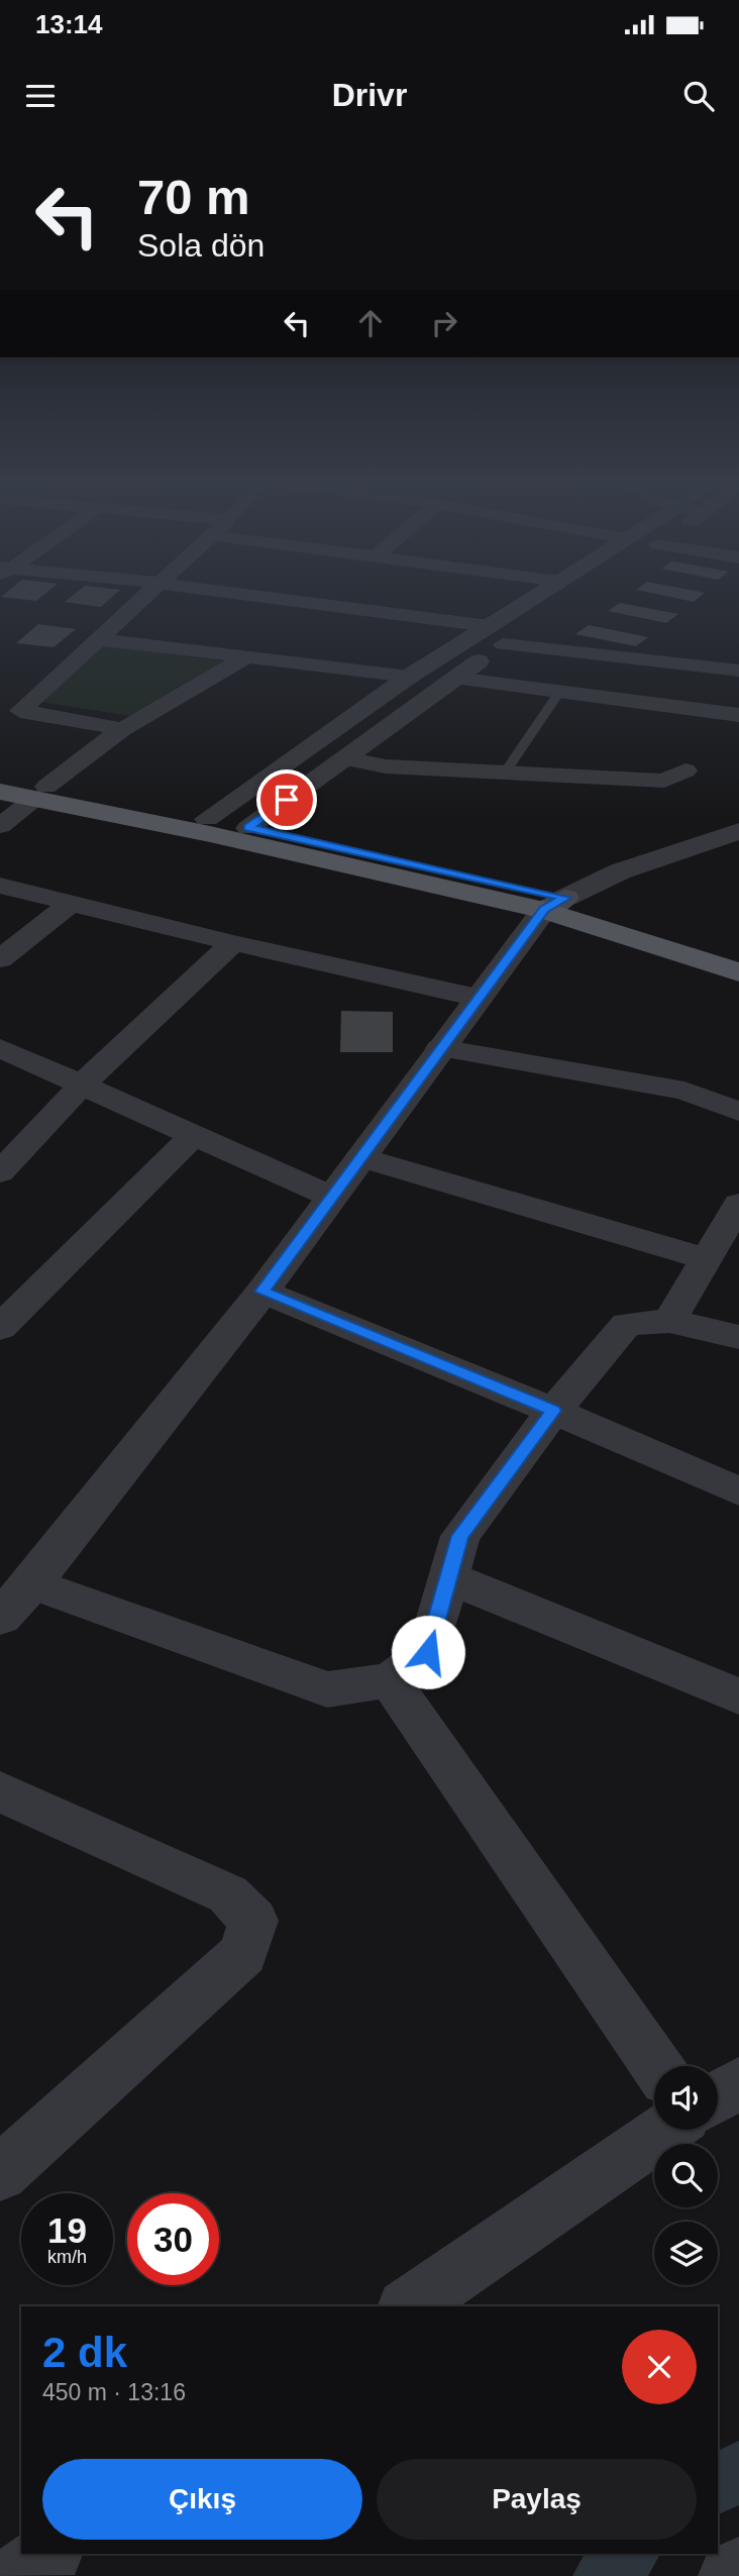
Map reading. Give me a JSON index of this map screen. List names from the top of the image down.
{
  "page": {
    "status": "13:14",
    "header": "Drivr",
    "turn": ["70 m", "Sola dön"],
    "speed": "19 km/h",
    "limit": "30",
    "heading": ["2 dk", "450 m · 13:16"],
    "buttons": ["Çıkış", "Paylaş"]
  }
}
